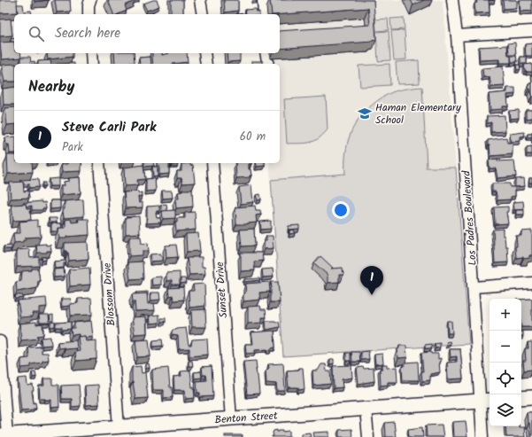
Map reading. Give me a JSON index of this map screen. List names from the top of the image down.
{
  "streets": {
    "main road": ["Benton Street"],
    "street": ["Los Padres Boulevard", "Sunset Drive", "Blossom Drive"]
  },
  "crossings": [
    ["Los Padres Boulevard", "Benton Street"],
    ["Sunset Drive", "Benton Street"],
    ["Blossom Drive", "Benton Street"]
  ],
  "places": {
    "school or university": ["Haman Elementary School"]
  },
  "page": {
    "search": "Search here",
    "heading": "Nearby",
    "list": [
      {
        "mark": "1",
        "name": "Steve Carli Park",
        "note": "Park",
        "value": "60 m"
      }
    ],
    "pins": "1",
    "map_buttons": ["+", "−"]
  }
}
